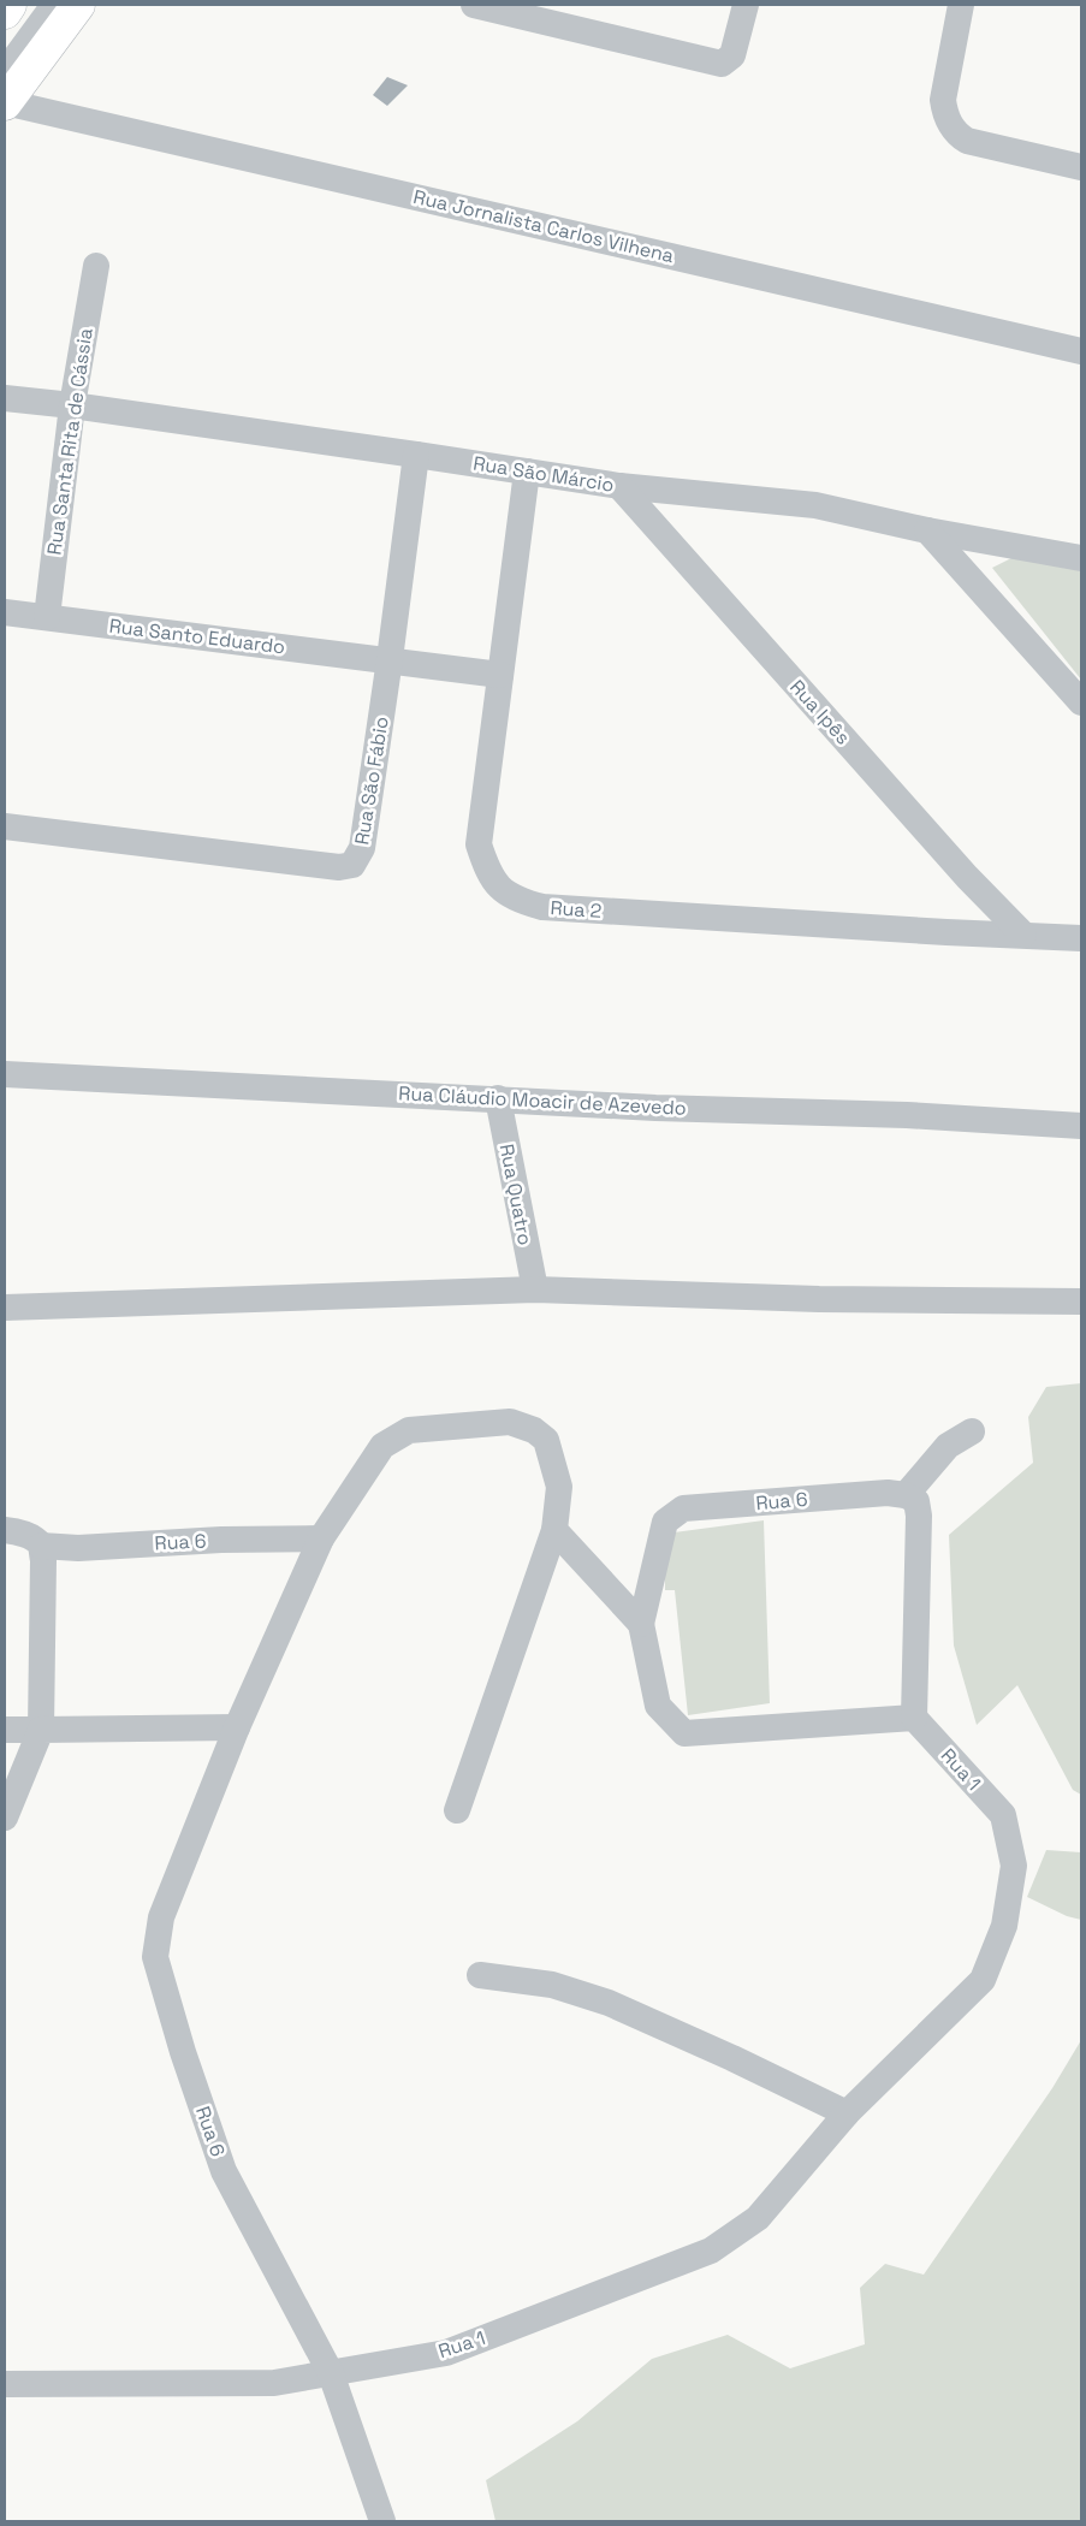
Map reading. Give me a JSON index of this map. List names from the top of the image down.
{
  "streets": {
    "street": [
      "Rua Jornalista Carlos Vilhena",
      "Rua Santa Rita de Cássia",
      "Rua São Márcio",
      "Rua Santo Eduardo",
      "Rua Ipês",
      "Rua São Fábio",
      "Rua 2",
      "Rua Cláudio Moacir de Azevedo",
      "Rua Quatro",
      "Rua 6",
      "Rua 1"
    ]
  },
  "crossings": [
    ["Rua Santa Rita de Cássia", "Rua São Márcio"],
    ["Rua Santa Rita de Cássia", "Rua Santo Eduardo"],
    ["Rua São Márcio", "Rua Ipês"],
    ["Rua São Márcio", "Rua São Fábio"],
    ["Rua São Márcio", "Rua 2"],
    ["Rua Santo Eduardo", "Rua São Fábio"],
    ["Rua Santo Eduardo", "Rua 2"],
    ["Rua Ipês", "Rua 2"],
    ["Rua Cláudio Moacir de Azevedo", "Rua Quatro"],
    ["Rua 6", "Rua 1"]
  ]
}
